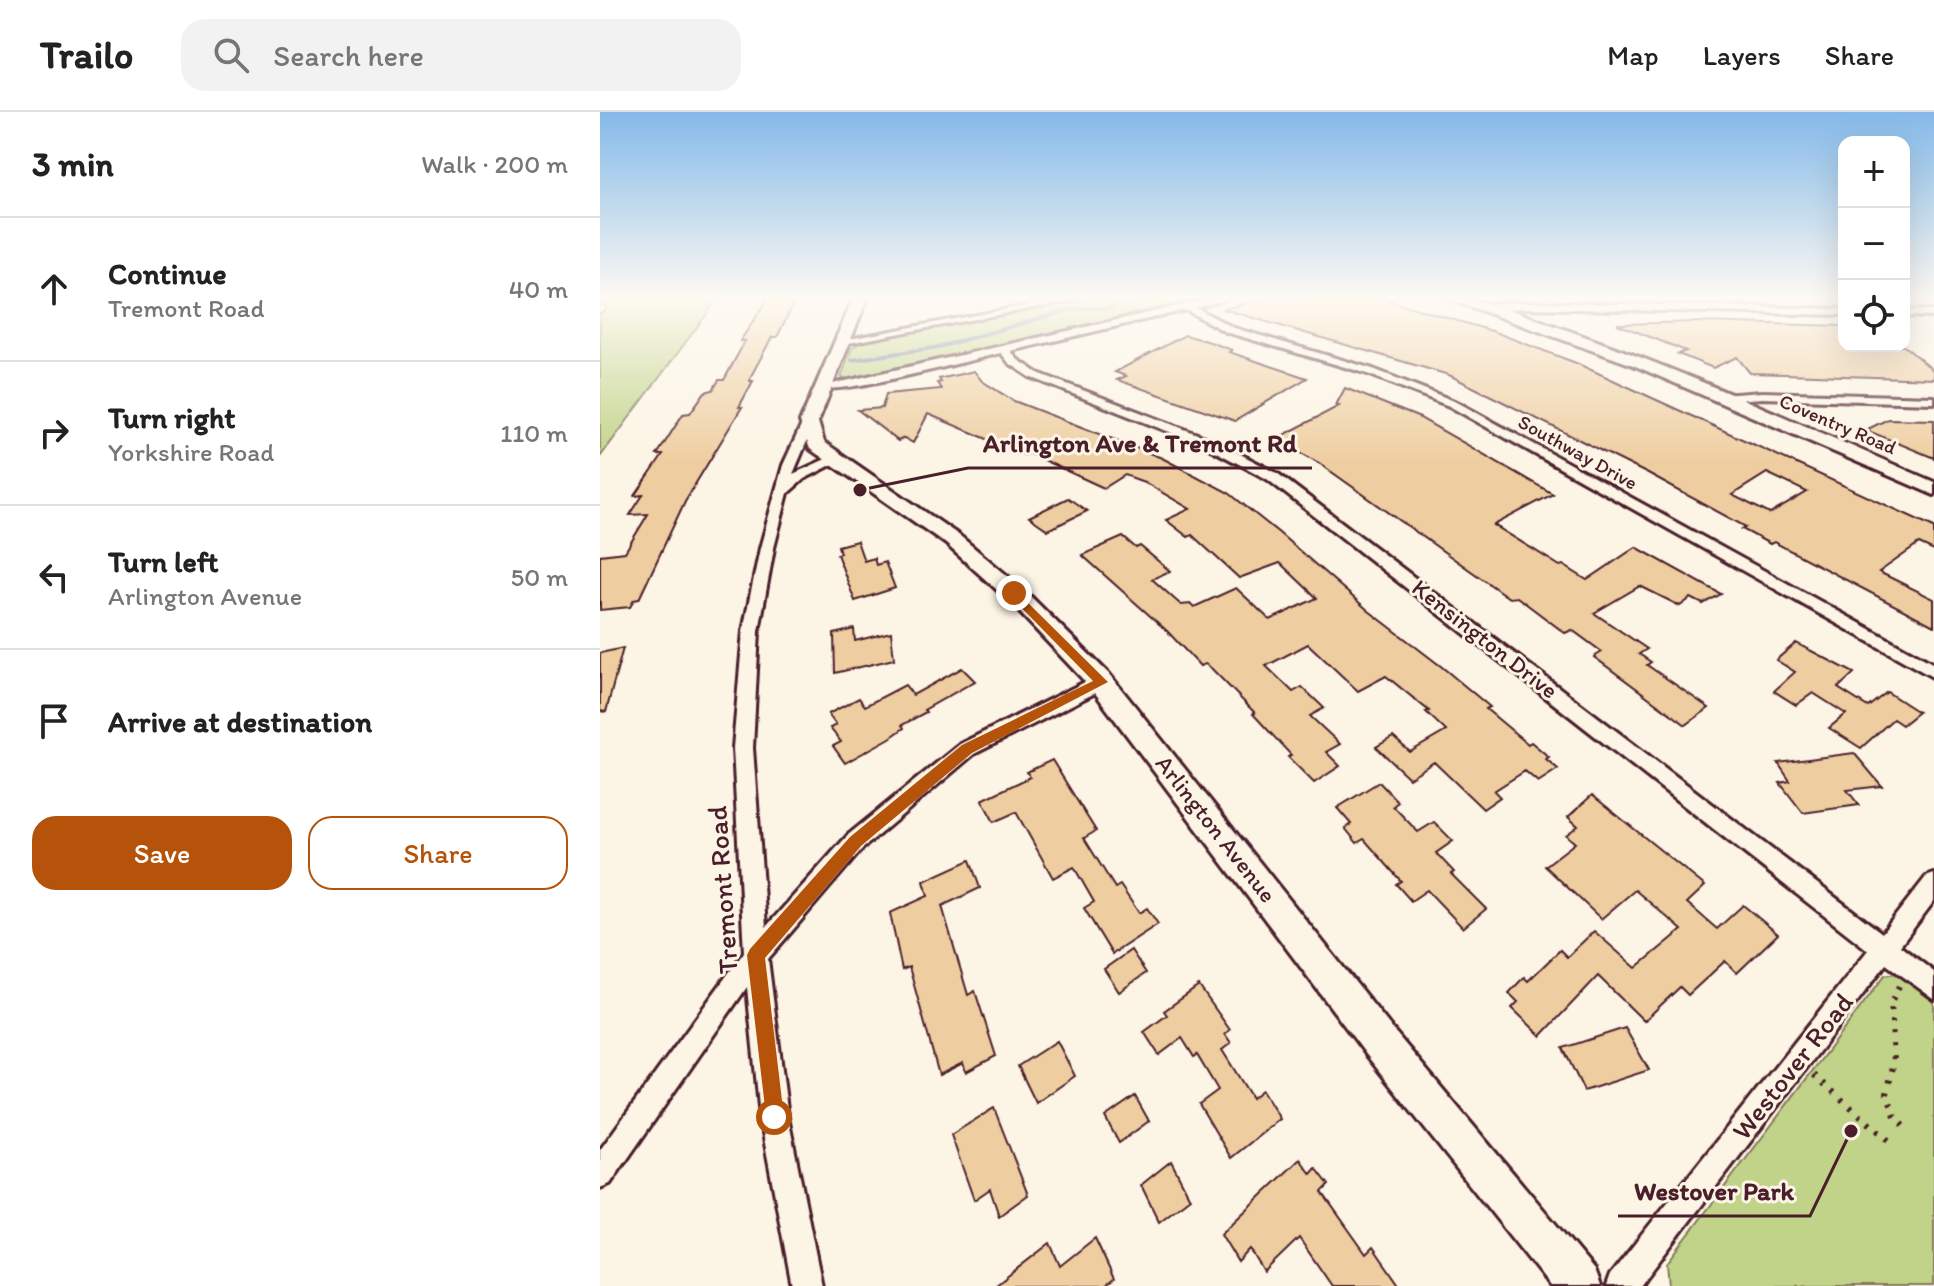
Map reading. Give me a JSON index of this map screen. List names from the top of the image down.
{
  "streets": {
    "street": [
      "Coventry Road",
      "Southway Drive",
      "Kensington Drive",
      "Arlington Avenue",
      "Tremont Road",
      "Westover Road"
    ]
  },
  "crossings": [
    ["Kensington Drive", "Westover Road"],
    ["Arlington Avenue", "Tremont Road"]
  ],
  "places": ["Arlington Ave & Tremont Rd", "Westover Park"],
  "page": {
    "header": "Trailo",
    "search": "Search here",
    "nav": ["Map", "Layers", "Share"],
    "heading": ["3 min", "Walk · 200 m"],
    "map_buttons": ["+", "−"],
    "list": [
      ["Continue", "Tremont Road", "40 m"],
      ["Turn right", "Yorkshire Road", "110 m"],
      ["Turn left", "Arlington Avenue", "50 m"],
      "Arrive at destination"
    ],
    "buttons": ["Save", "Share"]
  }
}
